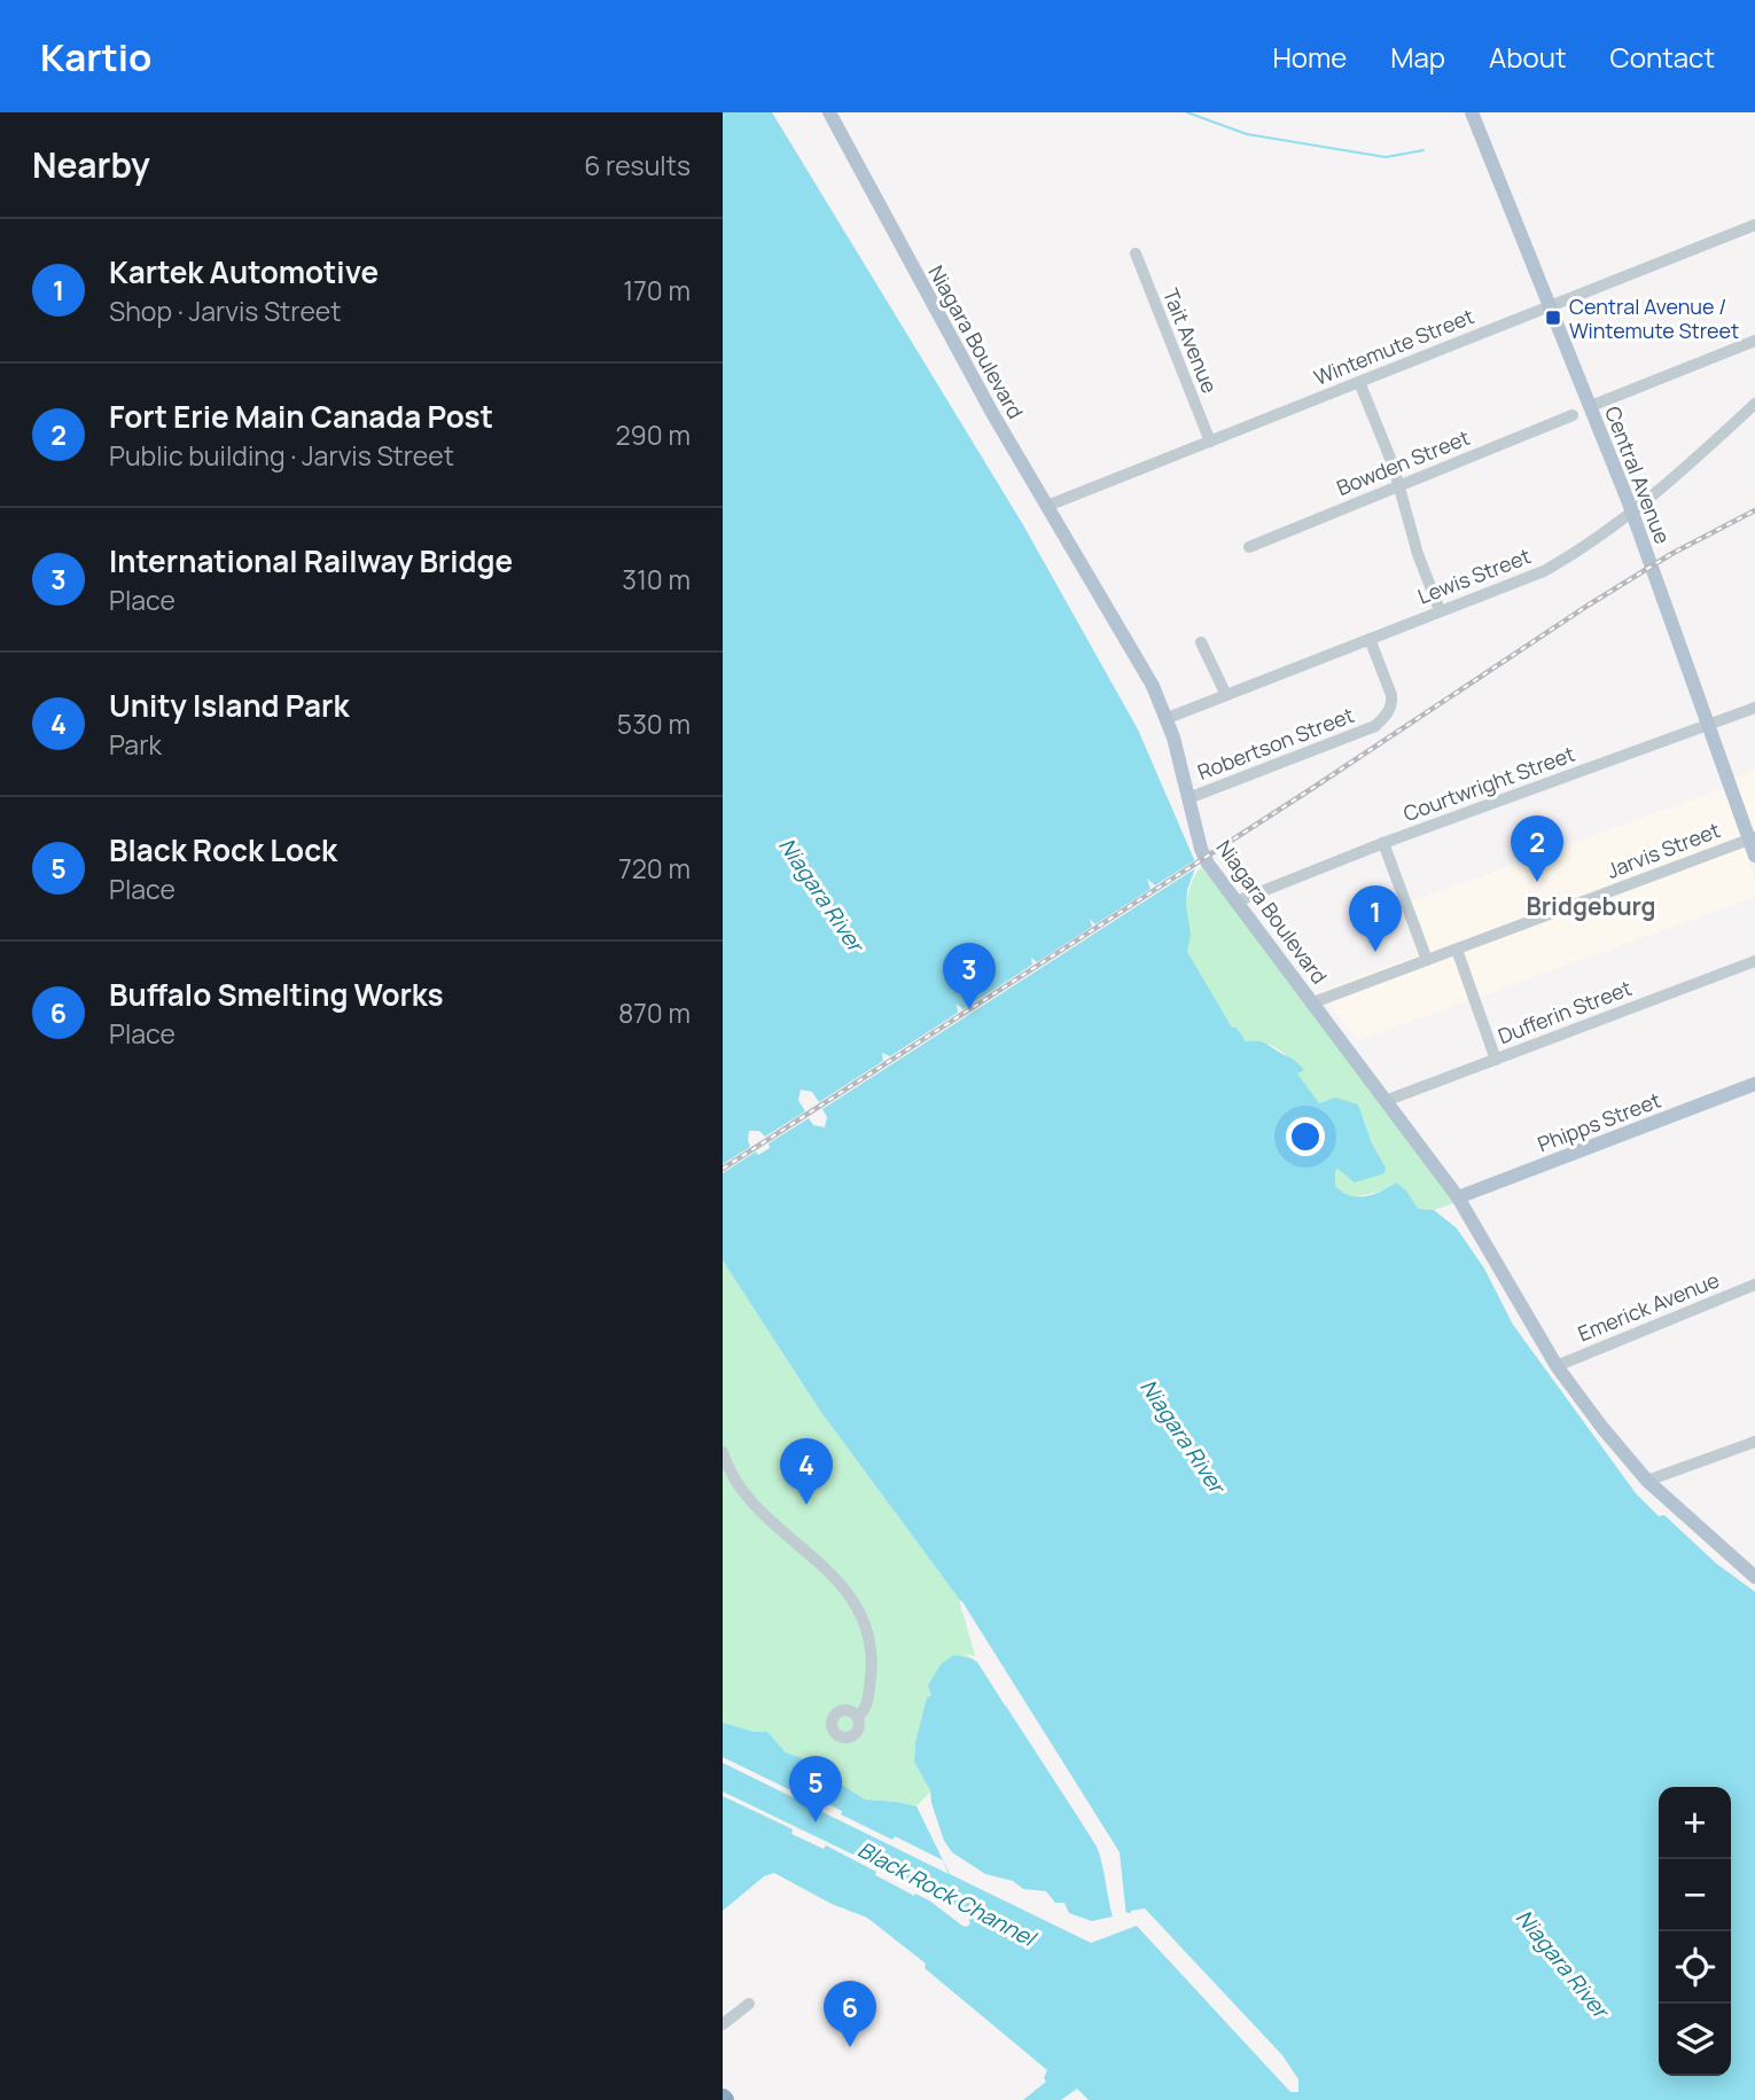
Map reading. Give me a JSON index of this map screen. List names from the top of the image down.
{
  "streets": {
    "main road": ["Niagara Boulevard", "Central Avenue", "Phipps Street"],
    "street": [
      "Tait Avenue",
      "Wintemute Street",
      "Bowden Street",
      "Lewis Street",
      "Robertson Street",
      "Courtwright Street",
      "Jarvis Street",
      "Dufferin Street",
      "Emerick Avenue"
    ]
  },
  "crossings": [
    ["Tait Avenue", "Wintemute Street"],
    ["Niagara Boulevard", "Wintemute Street"],
    ["Niagara Boulevard", "Lewis Street"],
    ["Niagara Boulevard", "Robertson Street"],
    ["Niagara Boulevard", "Courtwright Street"],
    ["Niagara Boulevard", "Jarvis Street"],
    ["Niagara Boulevard", "Dufferin Street"],
    ["Niagara Boulevard", "Phipps Street"],
    ["Niagara Boulevard", "Emerick Avenue"],
    ["Wintemute Street", "Central Avenue"],
    ["Central Avenue", "Courtwright Street"],
    ["Central Avenue", "Jarvis Street"],
    ["Lewis Street", "Robertson Street"]
  ],
  "districts": ["Bridgeburg"],
  "water": ["Niagara River", "Black Rock Channel"],
  "places": {
    "transit": ["Central Avenue / Wintemute Street"]
  },
  "page": {
    "header": "Kartio",
    "nav": [
      "Home",
      "Map",
      "About",
      "Contact"
    ],
    "heading": ["Nearby", "6 results"],
    "list": [
      {
        "mark": "1",
        "name": "Kartek Automotive",
        "note": "Shop · Jarvis Street",
        "value": "170 m"
      },
      {
        "mark": "2",
        "name": "Fort Erie Main Canada Post",
        "note": "Public building · Jarvis Street",
        "value": "290 m"
      },
      {
        "mark": "3",
        "name": "International Railway Bridge",
        "note": "Place",
        "value": "310 m"
      },
      {
        "mark": "4",
        "name": "Unity Island Park",
        "note": "Park",
        "value": "530 m"
      },
      {
        "mark": "5",
        "name": "Black Rock Lock",
        "note": "Place",
        "value": "720 m"
      },
      {
        "mark": "6",
        "name": "Buffalo Smelting Works",
        "note": "Place",
        "value": "870 m"
      }
    ],
    "pins": [
      "2",
      "1",
      "3",
      "4",
      "5",
      "6"
    ],
    "map_buttons": ["+", "−"]
  }
}
